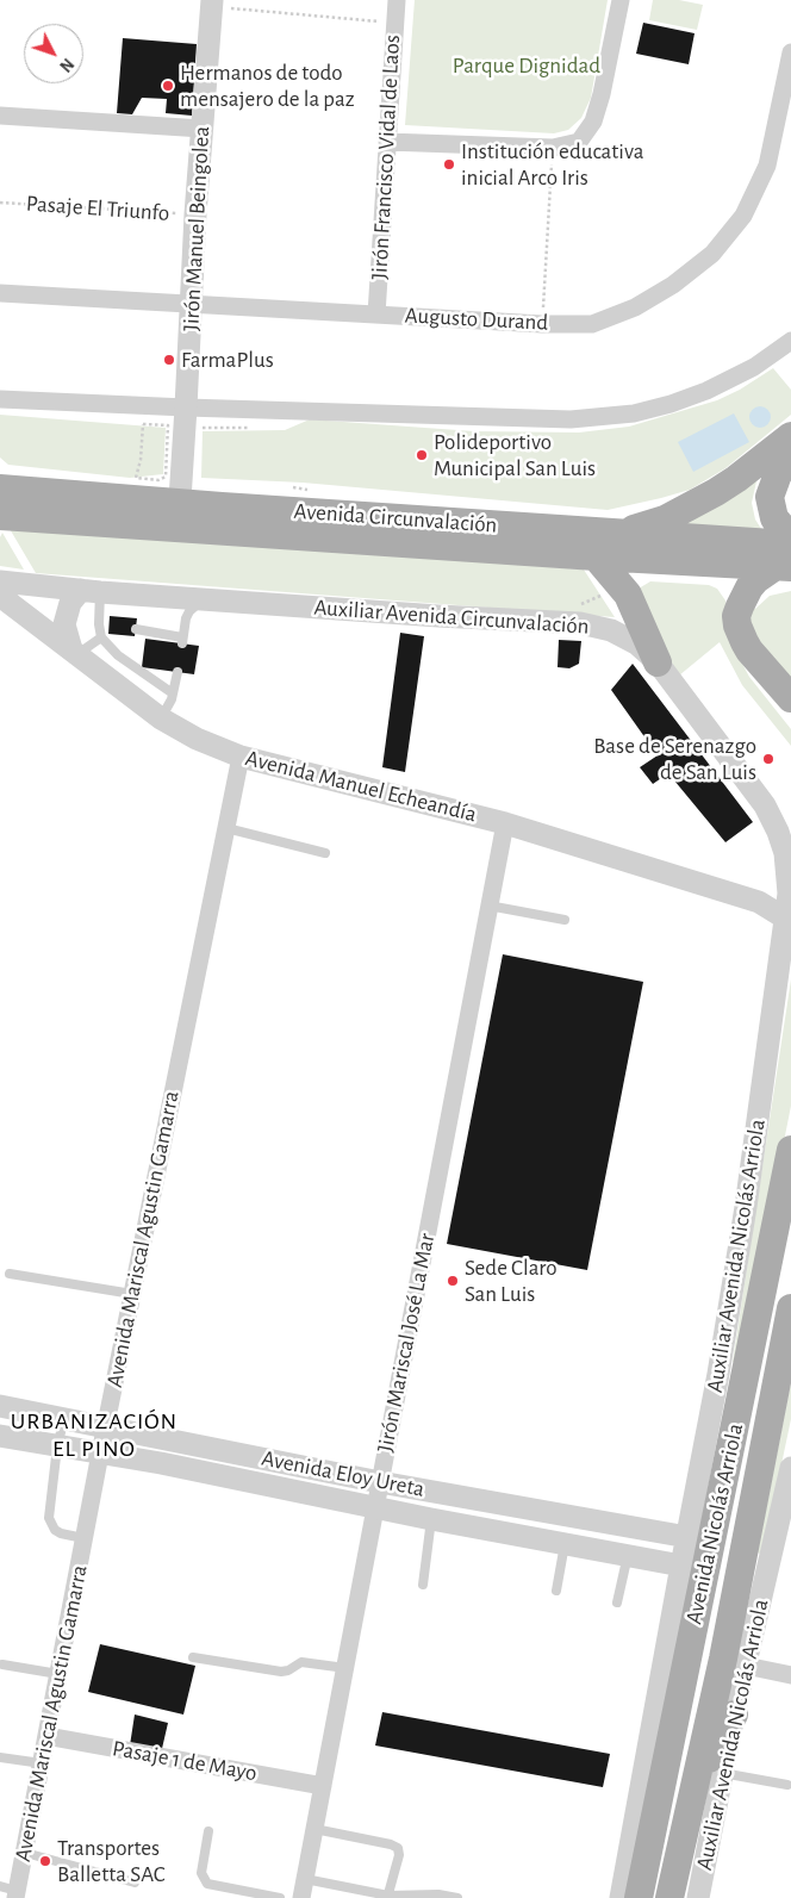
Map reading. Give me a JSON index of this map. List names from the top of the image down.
{
  "streets": {
    "main road": ["Avenida Circunvalación", "Avenida Nicolás Arriola"],
    "street": [
      "Jirón Francisco Vidal de Laos",
      "Jirón Manuel Beingolea",
      "Augusto Durand",
      "Auxiliar Avenida Circunvalación",
      "Avenida Manuel Echeandía",
      "Avenida Mariscal Agustin Gamarra",
      "Auxiliar Avenida Nicolás Arriola",
      "Jirón Mariscal José La Mar",
      "Avenida Eloy Ureta",
      "Pasaje 1 de Mayo"
    ],
    "path": ["Pasaje El Triunfo"]
  },
  "crossings": [
    ["Jirón Francisco Vidal de Laos", "Augusto Durand"],
    ["Pasaje El Triunfo", "Jirón Manuel Beingolea"],
    ["Jirón Manuel Beingolea", "Augusto Durand"],
    ["Jirón Manuel Beingolea", "Avenida Circunvalación"],
    ["Auxiliar Avenida Circunvalación", "Auxiliar Avenida Nicolás Arriola"],
    ["Avenida Manuel Echeandía", "Avenida Mariscal Agustin Gamarra"],
    ["Avenida Manuel Echeandía", "Auxiliar Avenida Nicolás Arriola"],
    ["Avenida Manuel Echeandía", "Jirón Mariscal José La Mar"],
    ["Avenida Mariscal Agustin Gamarra", "Avenida Eloy Ureta"],
    ["Avenida Mariscal Agustin Gamarra", "Pasaje 1 de Mayo"],
    ["Auxiliar Avenida Nicolás Arriola", "Avenida Eloy Ureta"],
    ["Jirón Mariscal José La Mar", "Avenida Eloy Ureta"],
    ["Jirón Mariscal José La Mar", "Pasaje 1 de Mayo"]
  ],
  "districts": ["URBANIZACIÓN EL PINO"],
  "parks": ["Parque Dignidad"],
  "places": [
    "Hermanos de todo mensajero de la paz",
    "Institución educativa inicial Arco Iris",
    "FarmaPlus",
    "Polideportivo Municipal San Luis",
    "Base de Serenazgo de San Luis",
    "Sede Claro San Luis",
    "Transportes Balletta SAC"
  ],
  "north": "bottom right"
}
